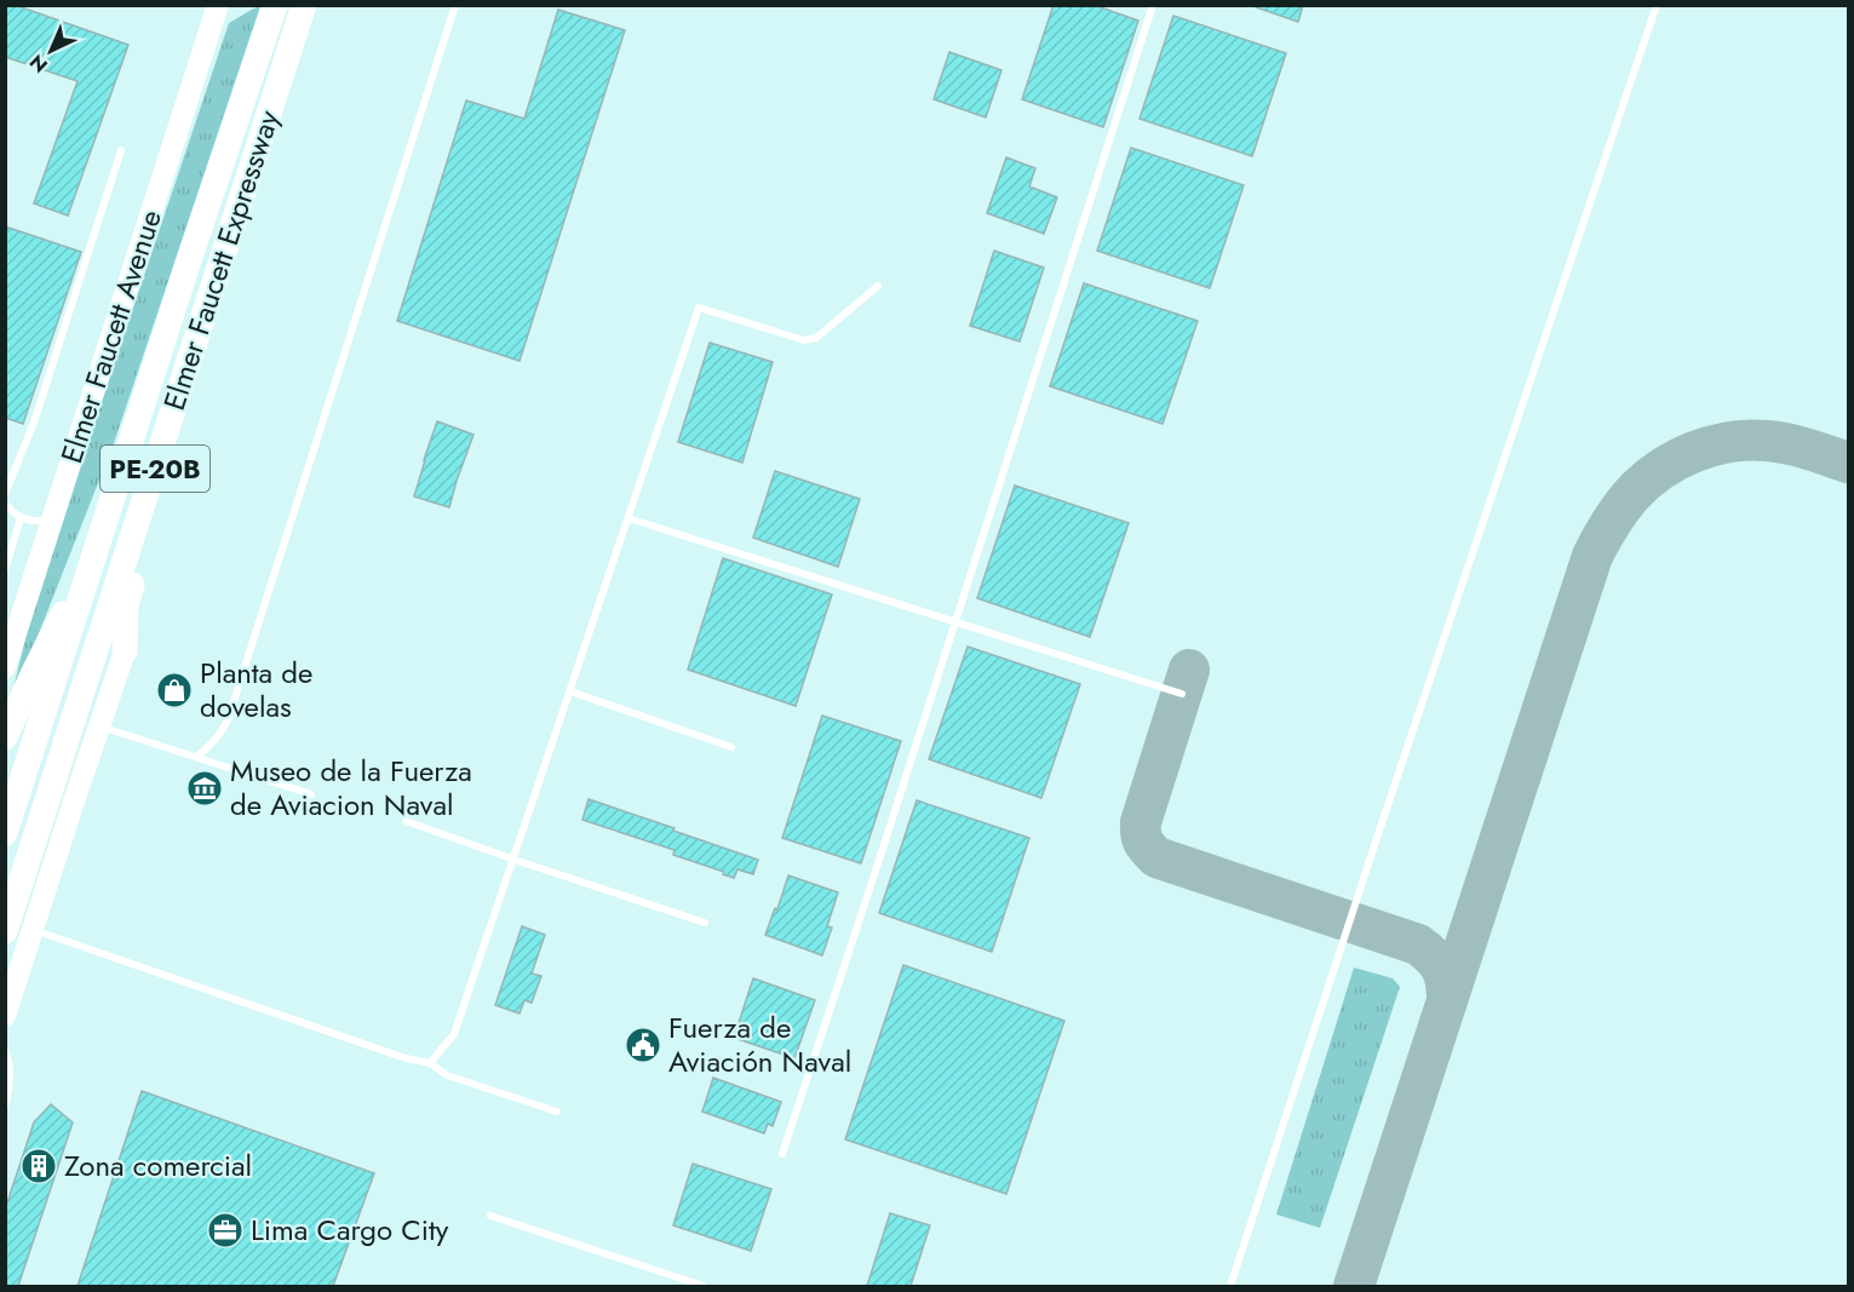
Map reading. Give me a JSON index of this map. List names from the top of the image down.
{
  "streets": {
    "highway": ["Elmer Faucett Expressway", "PE-20B"],
    "main road": ["Elmer Faucett Avenue"]
  },
  "places": {
    "shop": ["Planta de dovelas"],
    "museum": ["Museo de la Fuerza de Aviacion Naval"],
    "public building": ["Fuerza de Aviación Naval"],
    "building": ["Zona comercial"],
    "office": ["Lima Cargo City"]
  },
  "north": "bottom left"
}
